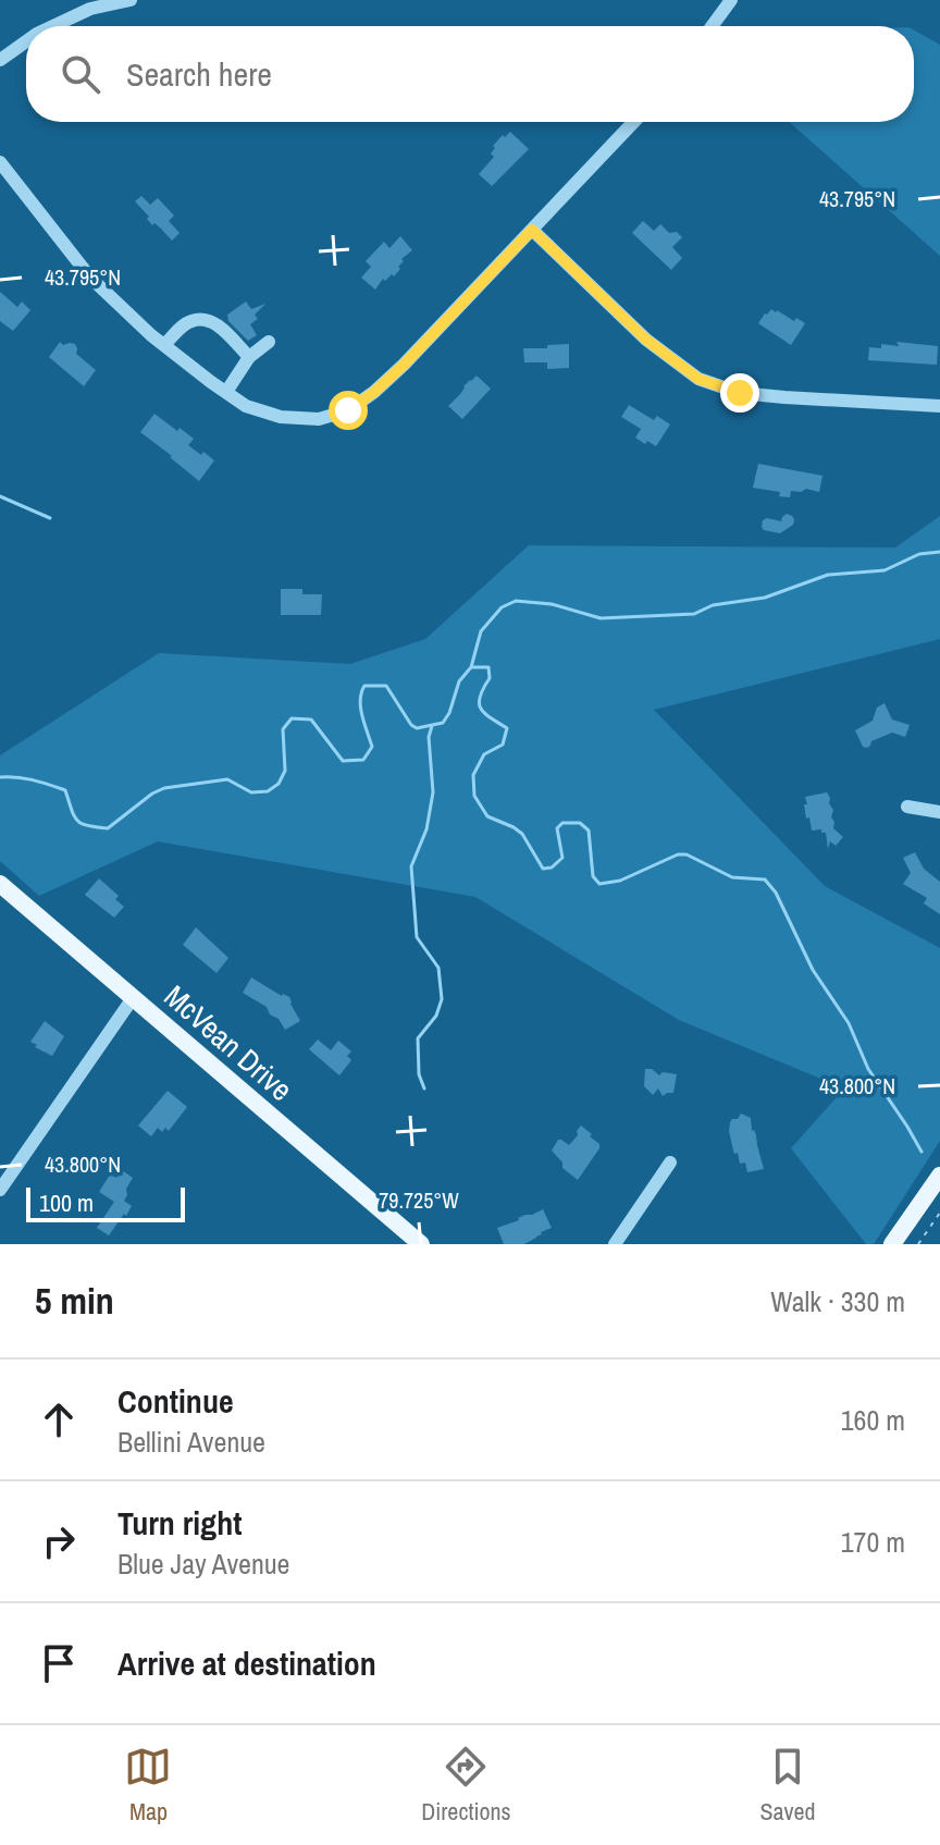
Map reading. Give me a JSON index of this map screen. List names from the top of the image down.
{
  "streets": {
    "main road": ["McVean Drive"]
  },
  "scale_bar": "100 m",
  "page": {
    "search": "Search here",
    "scale": "100 m",
    "heading": ["5 min", "Walk · 330 m"],
    "list": [
      ["Continue", "Bellini Avenue", "160 m"],
      ["Turn right", "Blue Jay Avenue", "170 m"],
      "Arrive at destination"
    ],
    "nav": ["Map", "Directions", "Saved"]
  },
  "coordinates": ["43.795°N", "43.800°N", "79.725°W"]
}
